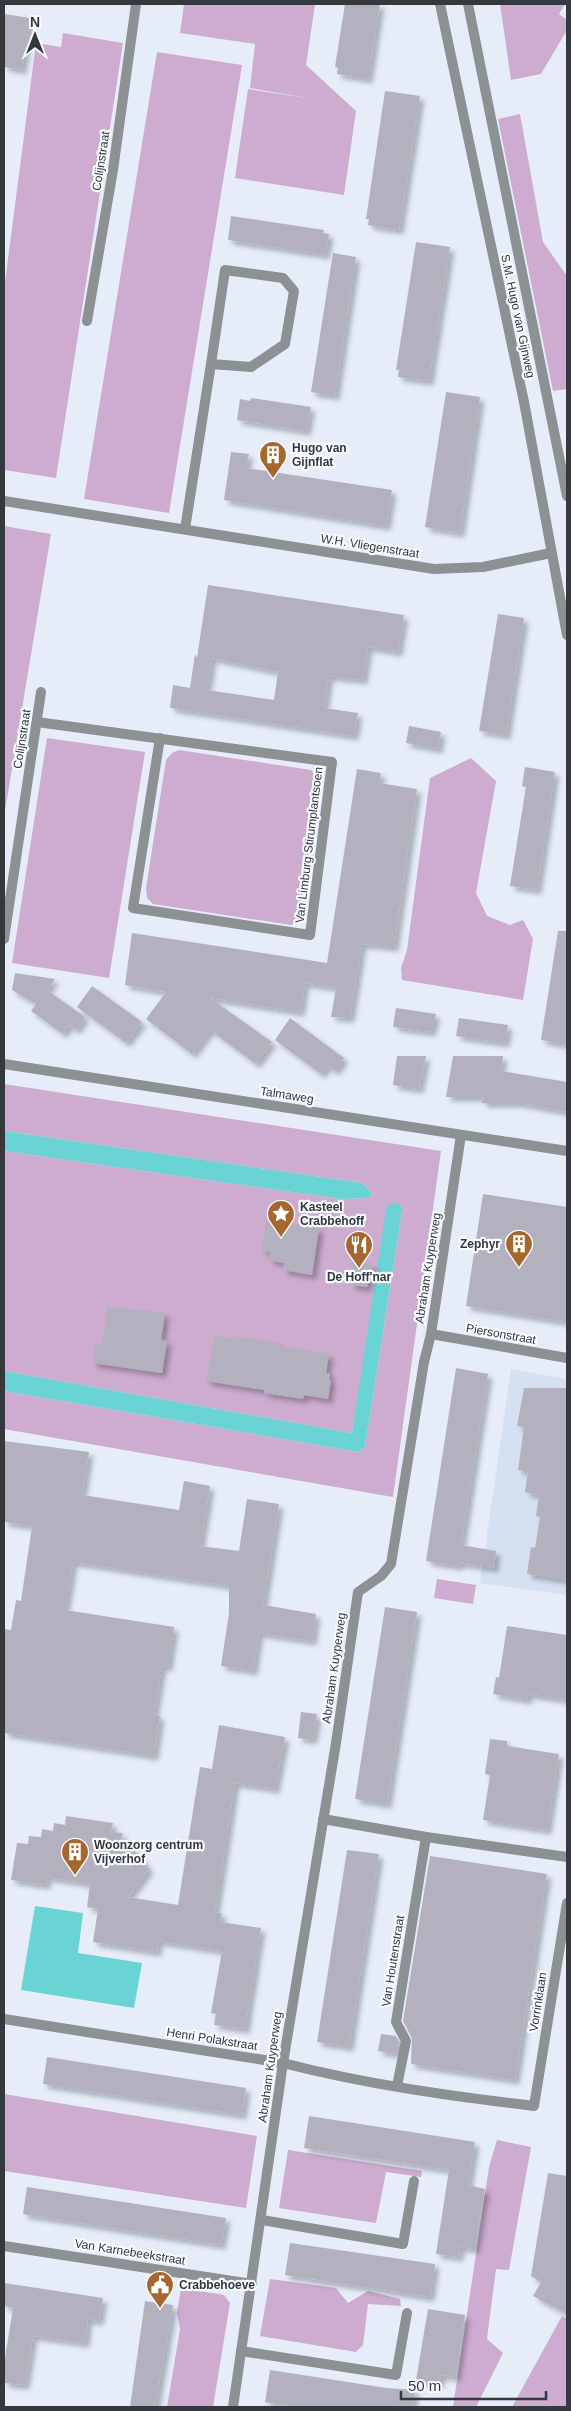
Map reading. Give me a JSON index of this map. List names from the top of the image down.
{
  "streets": {
    "street": [
      "Colijnstraat",
      "S.M. Hugo van Gijnweg",
      "W.H. Vliegenstraat",
      "Van Limburg Stirumplantsoen",
      "Talmaweg",
      "Abraham Kuyperweg",
      "Piersonstraat",
      "Van Houtenstraat",
      "Vorrinklaan",
      "Henri Polakstraat",
      "Van Karnebeekstraat"
    ]
  },
  "crossings": [
    ["Colijnstraat", "Van Limburg Stirumplantsoen"],
    ["S.M. Hugo van Gijnweg", "W.H. Vliegenstraat"],
    ["Talmaweg", "Abraham Kuyperweg"],
    ["Abraham Kuyperweg", "Piersonstraat"],
    ["Abraham Kuyperweg", "Henri Polakstraat"],
    ["Abraham Kuyperweg", "Van Karnebeekstraat"],
    ["Van Houtenstraat", "Henri Polakstraat"],
    ["Vorrinklaan", "Henri Polakstraat"]
  ],
  "places": {
    "building": ["Hugo van Gijnflat", "Zephyr", "Woonzorg centrum Vijverhof"],
    "place": ["Kasteel Crabbehoff"],
    "restaurant": ["De Hoff'nar"],
    "public building": ["Crabbehoeve"]
  },
  "scale_bar": "50 m",
  "north": "top"
}
